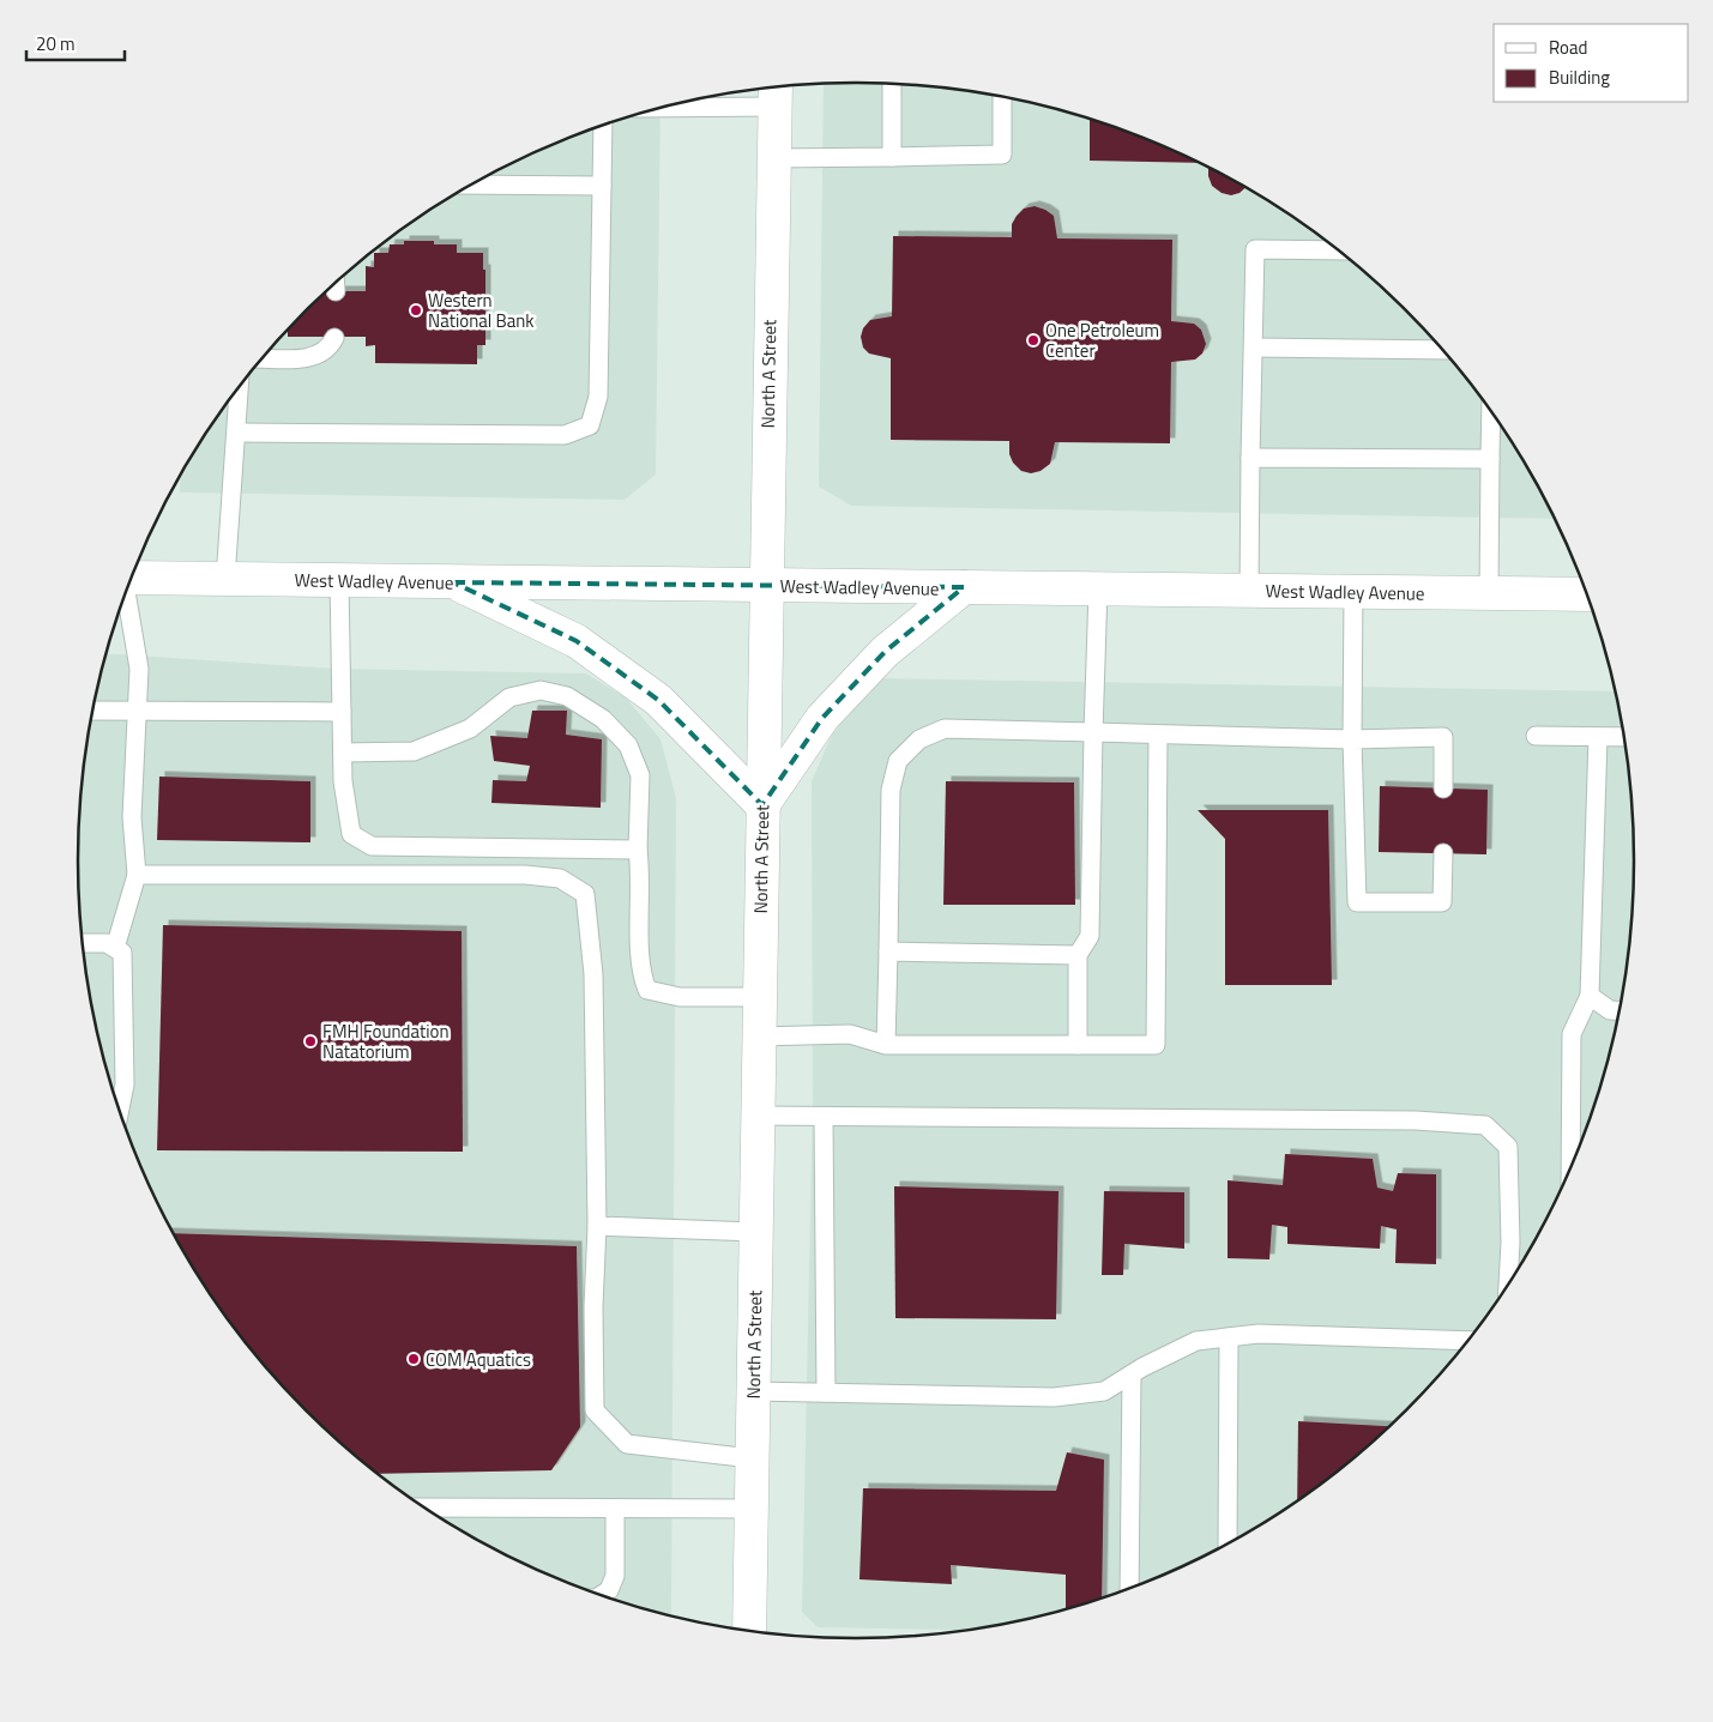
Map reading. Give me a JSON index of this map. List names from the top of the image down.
{
  "streets": {
    "main road": ["North A Street", "West Wadley Avenue"]
  },
  "crossings": [
    ["North A Street", "West Wadley Avenue"]
  ],
  "places": [
    "Western National Bank",
    "One Petroleum Center",
    "FMH Foundation Natatorium",
    "COM Aquatics"
  ],
  "legend": ["Road", "Building"],
  "scale_bar": "20 m"
}
